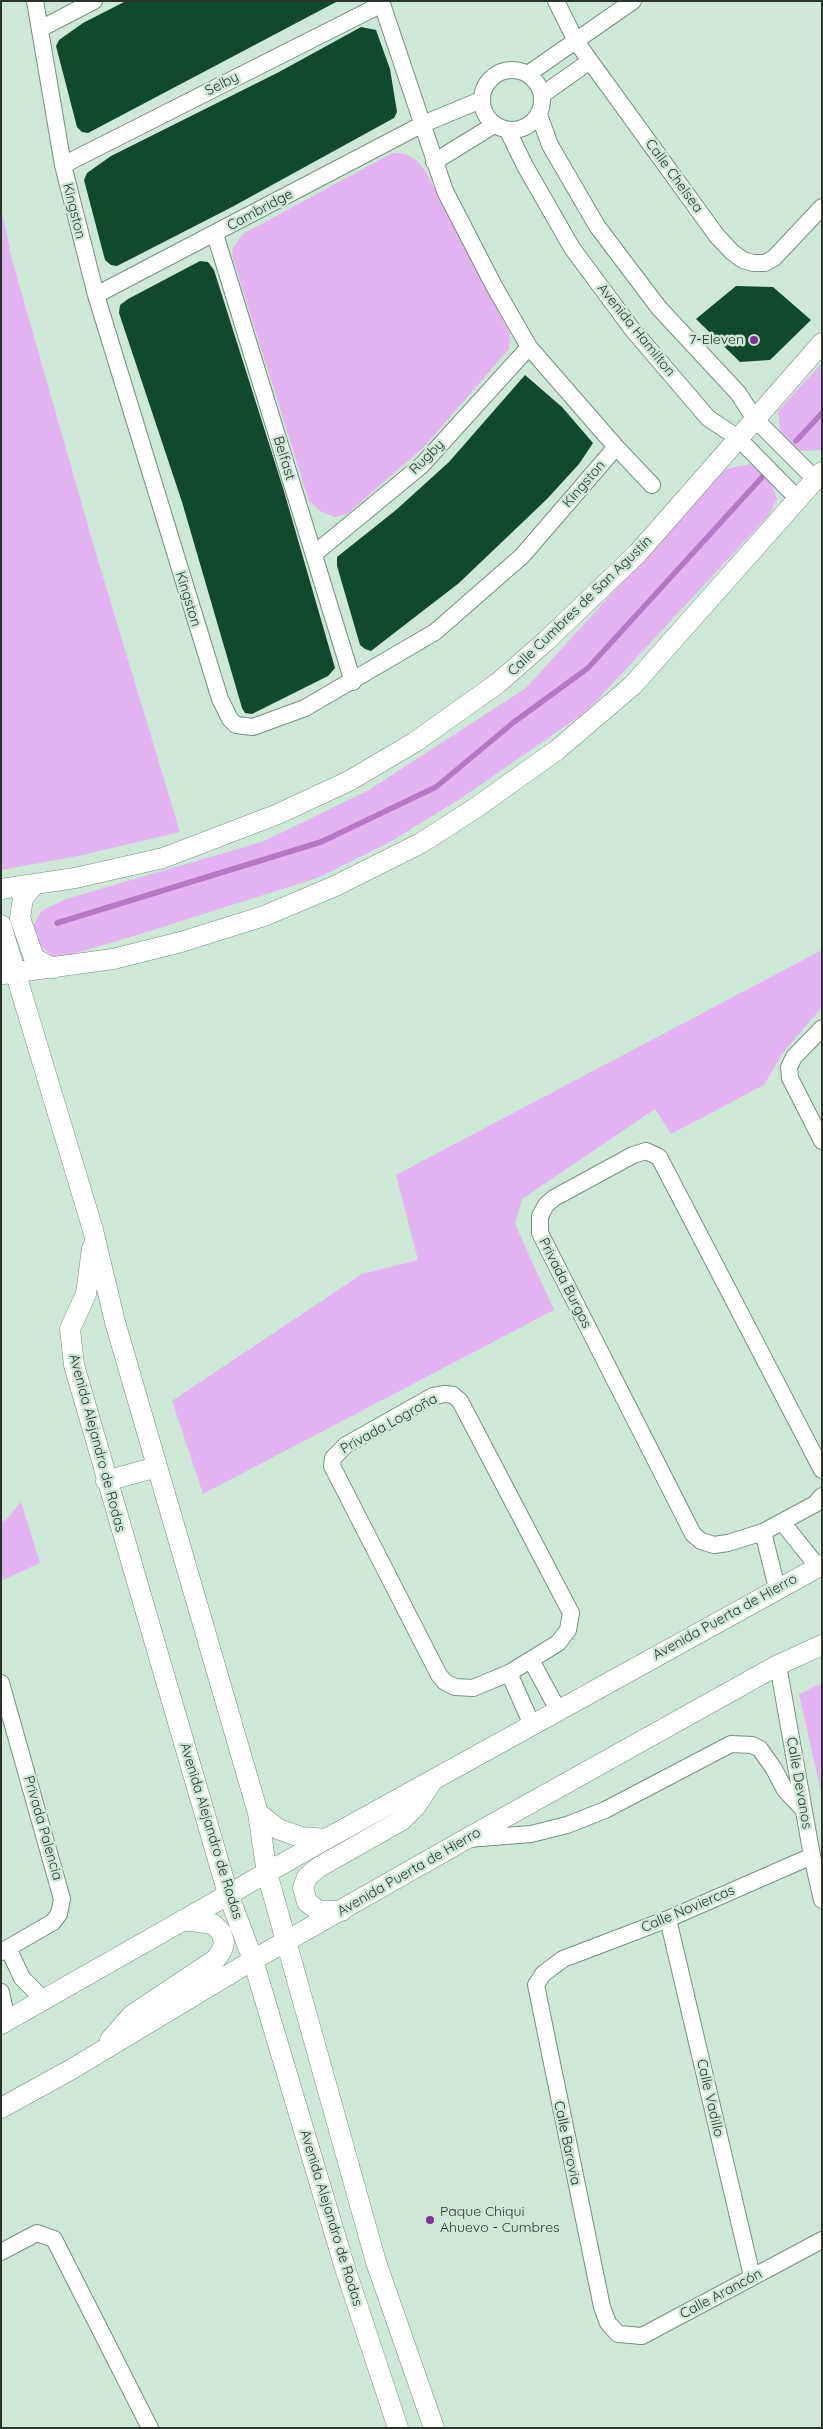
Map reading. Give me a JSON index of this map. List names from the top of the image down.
{
  "streets": {
    "street": [
      "Selby",
      "Calle Chelsea",
      "Cambridge",
      "Kingston",
      "Avenida Hamilton",
      "Rugby",
      "Belfast",
      "Calle Cumbres de San Agustín",
      "Privada Burgos",
      "Privada Logroña",
      "Avenida Alejandro de Rodas",
      "Avenida Puerta de Hierro",
      "Calle Devanos",
      "Privada Palencia",
      "Calle Noviercas",
      "Calle Vadillo",
      "Calle Barovia",
      "Calle Arancón"
    ]
  },
  "crossings": [
    ["Selby", "Kingston"],
    ["Cambridge", "Kingston"],
    ["Cambridge", "Avenida Hamilton"],
    ["Cambridge", "Belfast"],
    ["Kingston", "Rugby"],
    ["Kingston", "Belfast"],
    ["Avenida Hamilton", "Calle Cumbres de San Agustín"],
    ["Rugby", "Belfast"],
    ["Avenida Alejandro de Rodas", "Avenida Puerta de Hierro"],
    ["Avenida Puerta de Hierro", "Calle Devanos"],
    ["Avenida Puerta de Hierro", "Privada Palencia"],
    ["Calle Devanos", "Calle Noviercas"],
    ["Calle Noviercas", "Calle Vadillo"],
    ["Calle Noviercas", "Calle Barovia"],
    ["Calle Vadillo", "Calle Arancón"],
    ["Calle Barovia", "Calle Arancón"]
  ],
  "places": ["7-Eleven", "Paque Chiqui Ahuevo - Cumbres"]
}
